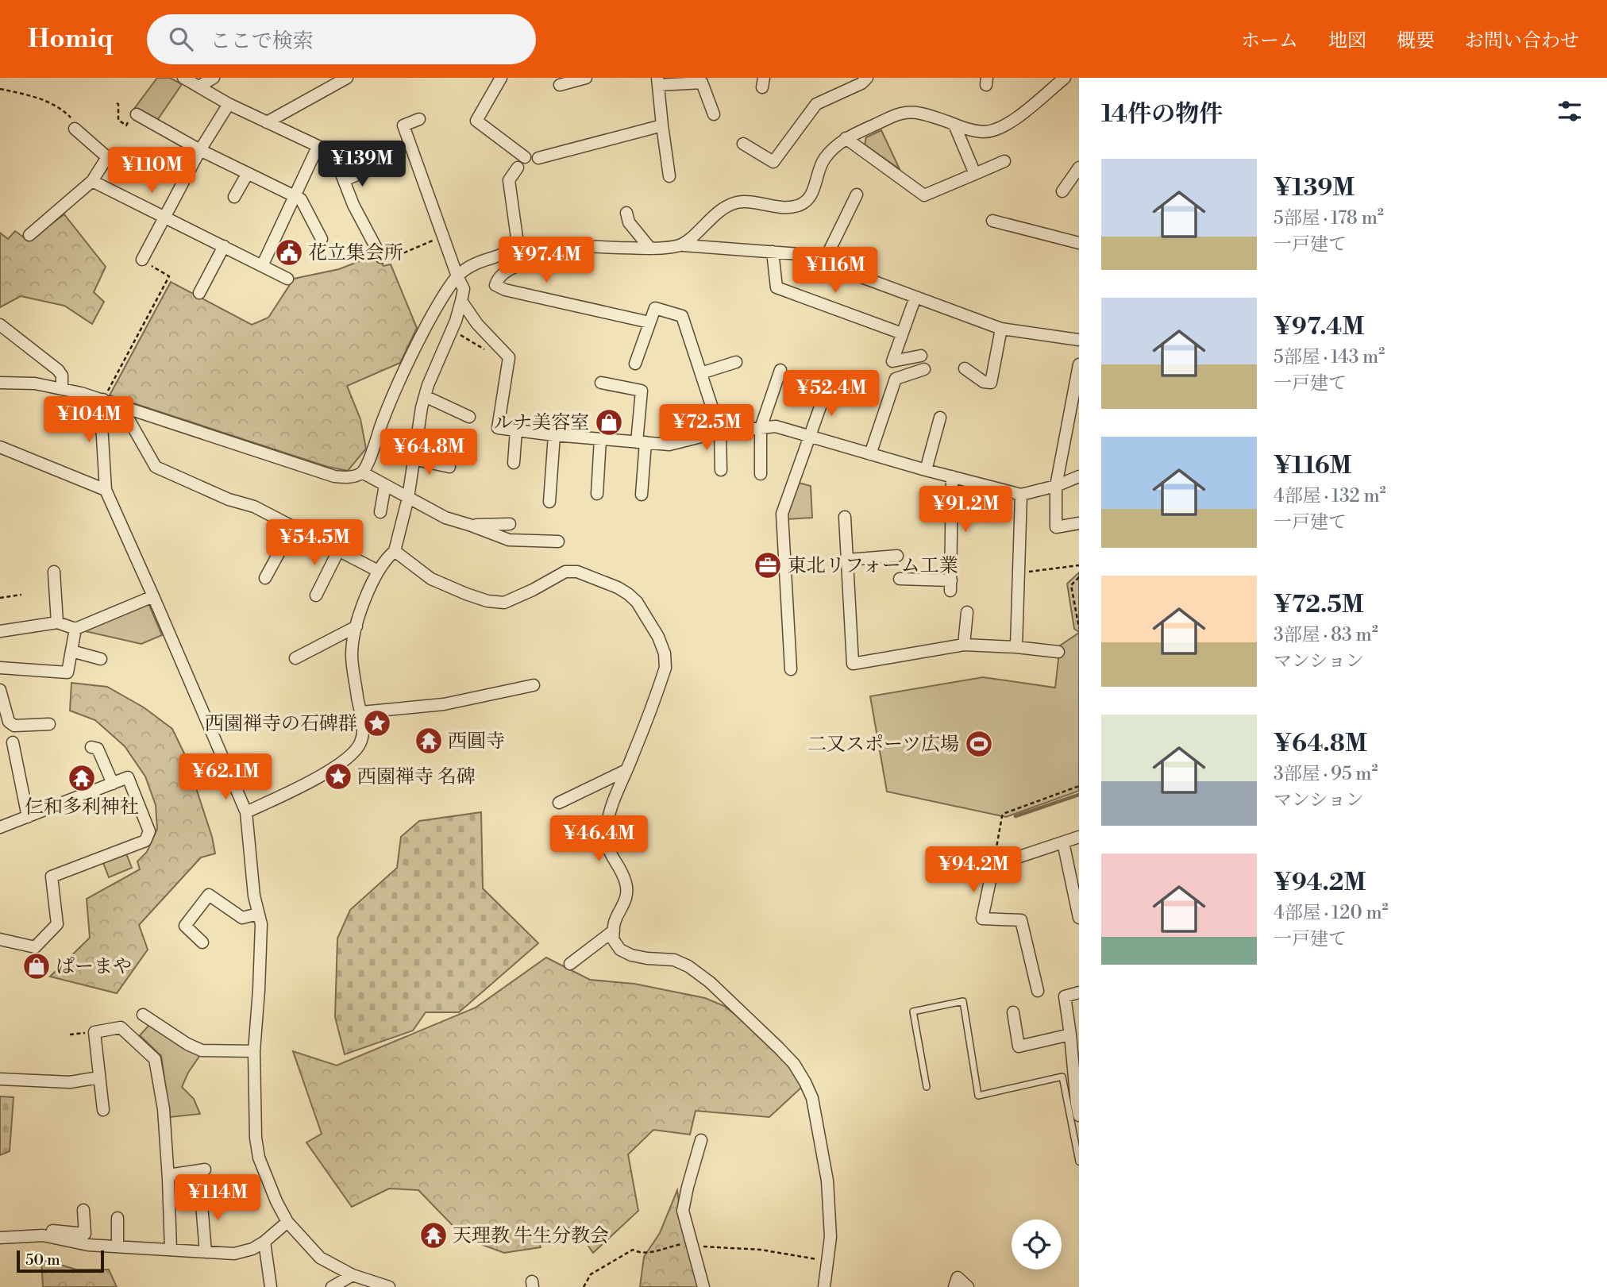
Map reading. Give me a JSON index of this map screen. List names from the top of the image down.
{
  "places": {
    "public building": ["花立集会所"],
    "shop": ["ルナ美容室", "ぱーまや"],
    "office": ["東北リフォーム工業"],
    "place": ["西園禅寺の石碑群", "西園禅寺 名碑"],
    "temple": ["西圓寺", "仁和多利神社", "天理教 牛生分教会"],
    "sports": ["二又スポーツ広場"]
  },
  "scale_bar": "50 m",
  "page": {
    "header": "Homiq",
    "search": "ここで検索",
    "nav": [
      "ホーム",
      "地図",
      "概要",
      "お問い合わせ"
    ],
    "heading": "14件の物件",
    "price": [
      "¥139M",
      "¥110M",
      "¥97.4M",
      "¥116M",
      "¥52.4M",
      "¥104M",
      "¥72.5M",
      "¥64.8M",
      "¥91.2M",
      "¥54.5M",
      "¥62.1M",
      "¥46.4M",
      "¥94.2M",
      "¥114M"
    ],
    "list": [
      {
        "name": "¥139M",
        "note": "5部屋 · 178 m² · 一戸建て"
      },
      {
        "name": "¥97.4M",
        "note": "5部屋 · 143 m² · 一戸建て"
      },
      {
        "name": "¥116M",
        "note": "4部屋 · 132 m² · 一戸建て"
      },
      {
        "name": "¥72.5M",
        "note": "3部屋 · 83 m² · マンション"
      },
      {
        "name": "¥64.8M",
        "note": "3部屋 · 95 m² · マンション"
      },
      {
        "name": "¥94.2M",
        "note": "4部屋 · 120 m² · 一戸建て"
      }
    ],
    "scale": "50 m"
  }
}
